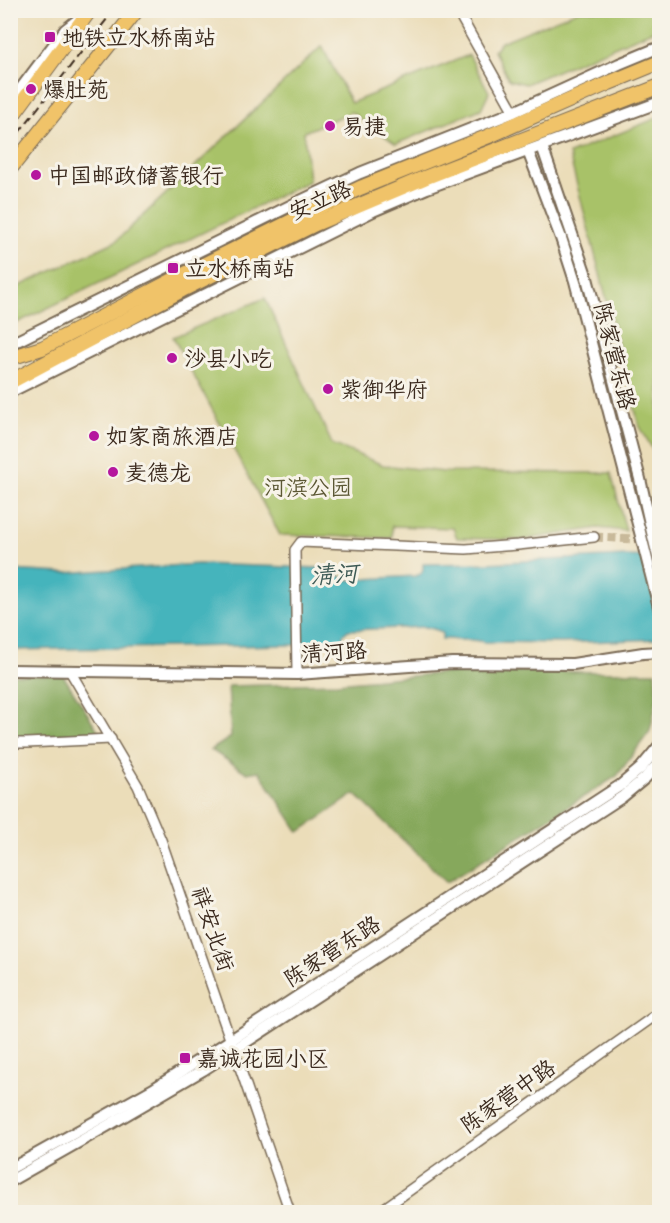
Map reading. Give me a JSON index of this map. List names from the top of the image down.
{
  "streets": {
    "main road": ["安立路"],
    "street": [
      "陈家营东路",
      "清河路",
      "祥安北街",
      "陈家营中路"
    ]
  },
  "crossings": [
    ["安立路", "陈家营东路"],
    ["陈家营东路", "祥安北街"],
    ["清河路", "祥安北街"]
  ],
  "water": ["清河"],
  "parks": ["河滨公园"],
  "places": {
    "transit": ["地铁立水桥南站", "立水桥南站", "嘉诚花园小区"],
    "other": [
      "爆肚苑",
      "易捷",
      "中国邮政储蓄银行",
      "沙县小吃",
      "紫御华府",
      "如家商旅酒店",
      "麦德龙"
    ]
  }
}
